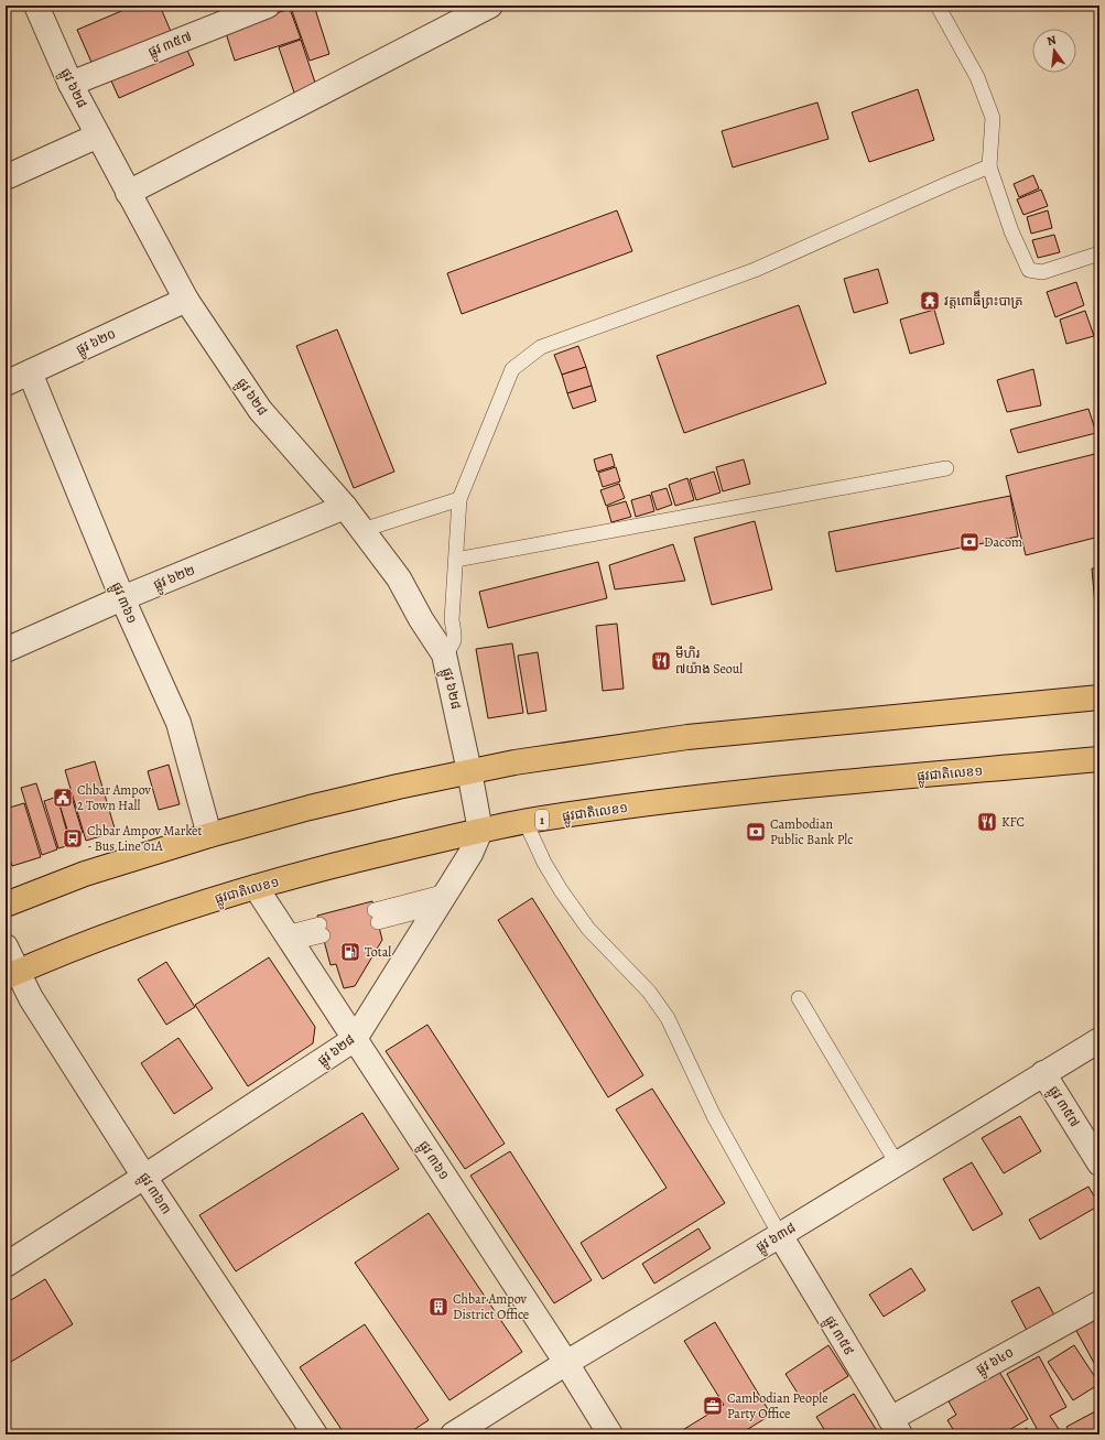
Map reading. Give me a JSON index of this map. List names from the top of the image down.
{
  "streets": {
    "highway": ["ផ្លូវជាតិលេខ១", "1"],
    "street": [
      "ផ្លូវ ៣៥៧",
      "ផ្លូវ ៦២៨",
      "ផ្លូវ ៦២០",
      "ផ្លូវ ៦២២",
      "ផ្លូវ ៣៦១",
      "ផ្លូវ ៣៦៣",
      "ផ្លូវ ៦៣៨",
      "ផ្លូវ ៣៥៩",
      "ផ្លូវ ៦៤០"
    ]
  },
  "crossings": [
    ["ផ្លូវ ៣៥៧", "ផ្លូវ ៦២៨"],
    ["ផ្លូវ ៣៥៧", "ផ្លូវ ៦៣៨"],
    ["ផ្លូវ ៦២៨", "ផ្លូវ ៦២០"],
    ["ផ្លូវ ៦២៨", "ផ្លូវ ៦២២"],
    ["ផ្លូវ ៦២៨", "ផ្លូវ ៣៦១"],
    ["ផ្លូវ ៦២៨", "ផ្លូវជាតិលេខ១"],
    ["ផ្លូវ ៦២៨", "ផ្លូវ ៣៦៣"],
    ["ផ្លូវ ៦២០", "ផ្លូវ ៣៦១"],
    ["ផ្លូវ ៦២២", "ផ្លូវ ៣៦១"],
    ["ផ្លូវ ៣៦១", "ផ្លូវជាតិលេខ១"],
    ["ផ្លូវ ៣៦១", "ផ្លូវ ៦៣៨"],
    ["ផ្លូវជាតិលេខ១", "ផ្លូវ ៣៦៣"],
    ["ផ្លូវ ៦៣៨", "ផ្លូវ ៣៥៩"],
    ["ផ្លូវ ៣៥៩", "ផ្លូវ ៦៤០"]
  ],
  "places": {
    "temple": ["វត្តពោធិ៏ព្រះបាត្រ"],
    "bank": ["Dacom", "Cambodian Public Bank Plc"],
    "restaurant": ["មីហិរ ៧យ៉ាង Seoul", "KFC"],
    "public building": ["Chbar Ampov 2 Town Hall"],
    "bus stop": ["Chbar Ampov Market - Bus Line 01A"],
    "fuel station": ["Total"],
    "building": ["Chbar Ampov District Office"],
    "office": ["Cambodian People Party Office"]
  },
  "north": "top"
}
